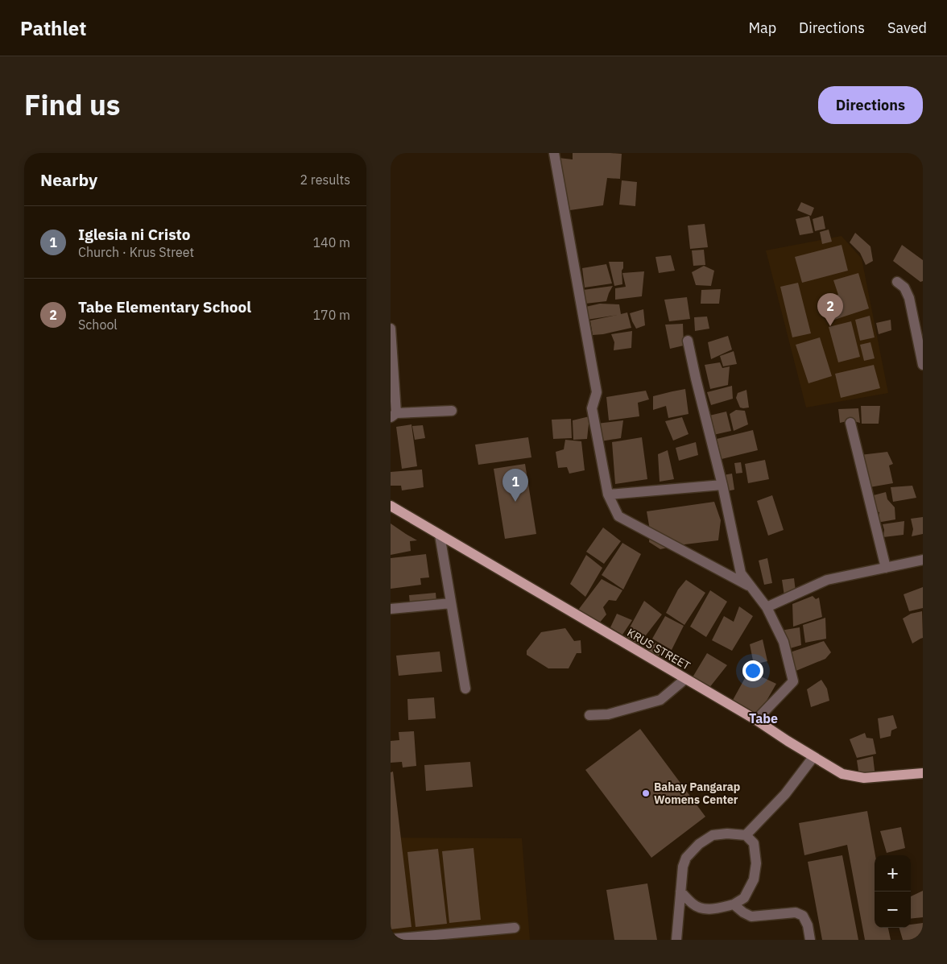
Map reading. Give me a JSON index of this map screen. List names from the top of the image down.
{
  "streets": {
    "main road": ["KRUS STREET"]
  },
  "districts": ["Tabe"],
  "places": ["Bahay Pangarap Womens Center"],
  "page": {
    "header": "Pathlet",
    "nav": ["Map", "Directions", "Saved"],
    "title": "Find us",
    "buttons": "Directions",
    "heading": ["Nearby", "2 results"],
    "list": [
      {
        "mark": "1",
        "name": "Iglesia ni Cristo",
        "note": "Church · Krus Street",
        "value": "140 m"
      },
      {
        "mark": "2",
        "name": "Tabe Elementary School",
        "note": "School",
        "value": "170 m"
      }
    ],
    "pins": ["2", "1"],
    "map_buttons": ["+", "−"]
  }
}
